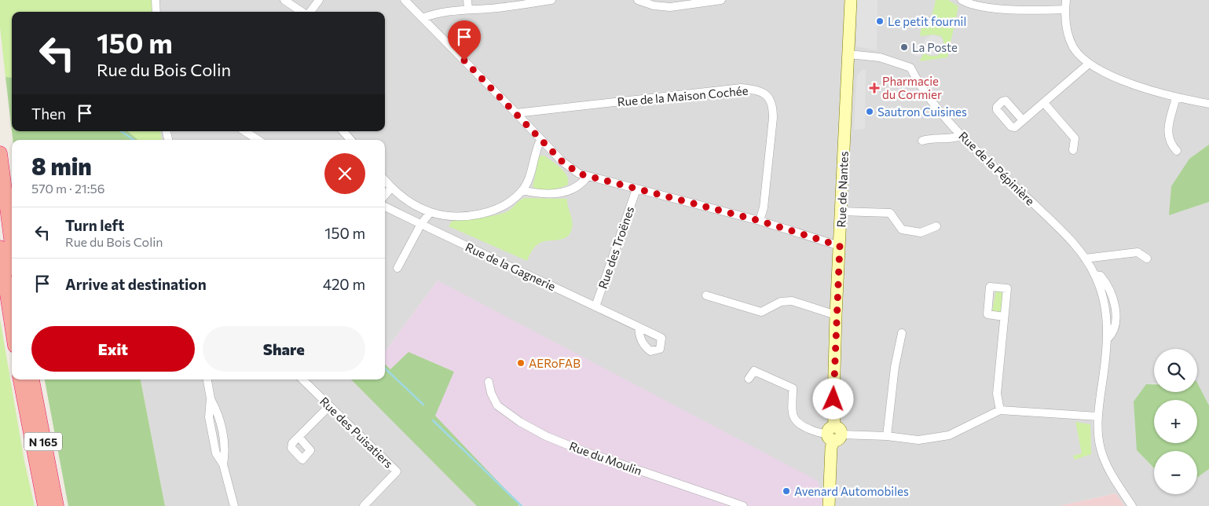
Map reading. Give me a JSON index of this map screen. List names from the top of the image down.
{
  "streets": {
    "highway": ["N 165"],
    "main road": ["Rue de Nantes"],
    "street": [
      "Rue de la Maison Cochée",
      "Rue de la Pépinière",
      "Rue des Troënes",
      "Rue de la Gagnerie",
      "Rue des Puisatiers",
      "Rue du Moulin"
    ]
  },
  "crossings": [
    ["Rue de la Pépinière", "Rue de Nantes"],
    ["Rue des Troënes", "Rue de la Gagnerie"]
  ],
  "places": {
    "other": [
      "Le petit fournil",
      "La Poste",
      "Sautron Cuisines",
      "AERoFAB",
      "Avenard Automobiles"
    ],
    "health": ["Pharmacie du Cormier"]
  },
  "page": {
    "turn": ["150 m", "Rue du Bois Colin"],
    "then": "Then",
    "heading": ["8 min", "570 m · 21:56"],
    "list": [
      {
        "name": "Turn left",
        "note": "Rue du Bois Colin",
        "value": "150 m"
      },
      {
        "name": "Arrive at destination",
        "value": "420 m"
      }
    ],
    "buttons": ["Exit", "Share"],
    "map_buttons": ["+", "−"]
  }
}
